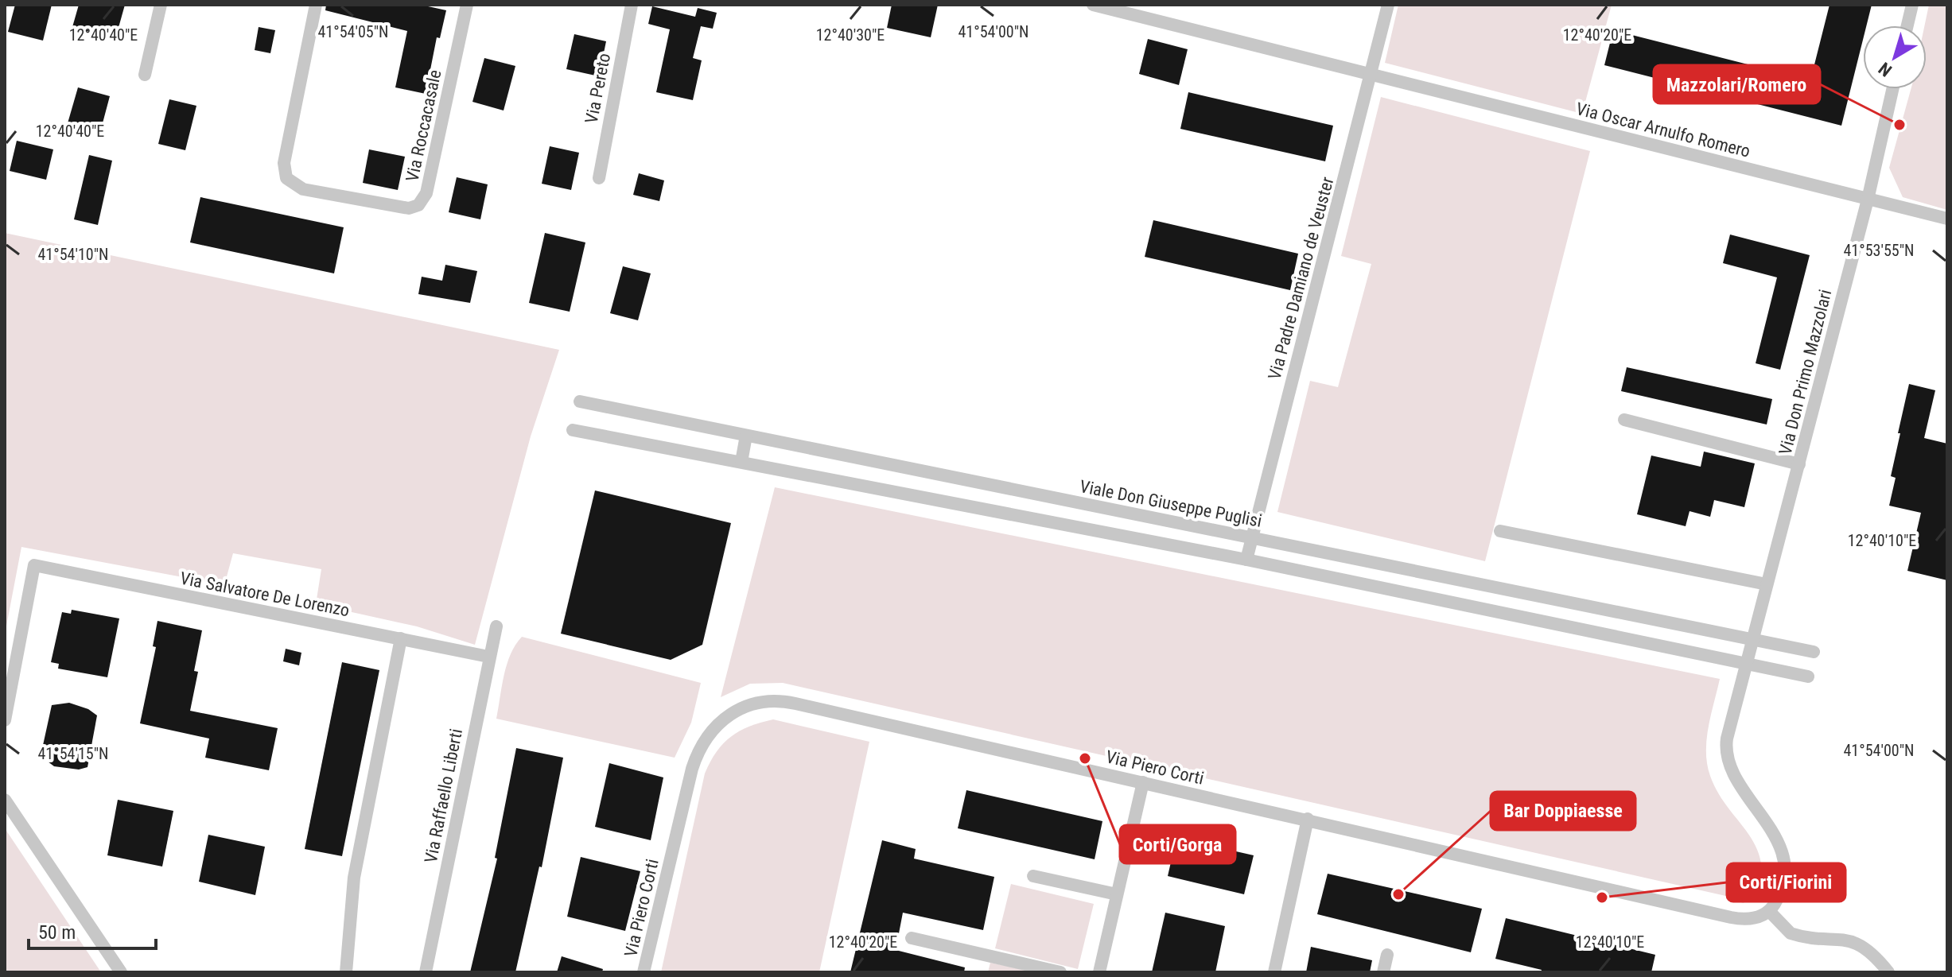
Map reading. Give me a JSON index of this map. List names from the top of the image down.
{
  "streets": {
    "street": [
      "Via Pereto",
      "Via Roccacasale",
      "Via Oscar Arnulfo Romero",
      "Via Padre Damiano de Veuster",
      "Via Don Primo Mazzolari",
      "Viale Don Giuseppe Puglisi",
      "Via Salvatore De Lorenzo",
      "Via Piero Corti",
      "Via Raffaello Liberti"
    ]
  },
  "crossings": [
    ["Via Oscar Arnulfo Romero", "Via Padre Damiano de Veuster"],
    ["Via Oscar Arnulfo Romero", "Via Don Primo Mazzolari"],
    ["Via Padre Damiano de Veuster", "Viale Don Giuseppe Puglisi"],
    ["Via Don Primo Mazzolari", "Viale Don Giuseppe Puglisi"],
    ["Via Don Primo Mazzolari", "Via Piero Corti"],
    ["Via Salvatore De Lorenzo", "Via Raffaello Liberti"]
  ],
  "places": [
    "Mazzolari/Romero",
    "Corti/Gorga",
    "Bar Doppiaesse",
    "Corti/Fiorini"
  ],
  "scale_bar": "50 m",
  "north": "bottom left",
  "coordinates": [
    "41°54'00\"N",
    "41°54'05\"N",
    "12°40'40\"E",
    "12°40'30\"E",
    "12°40'20\"E",
    "41°53'55\"N",
    "41°54'10\"N",
    "12°40'10\"E",
    "41°54'15\"N"
  ]
}
